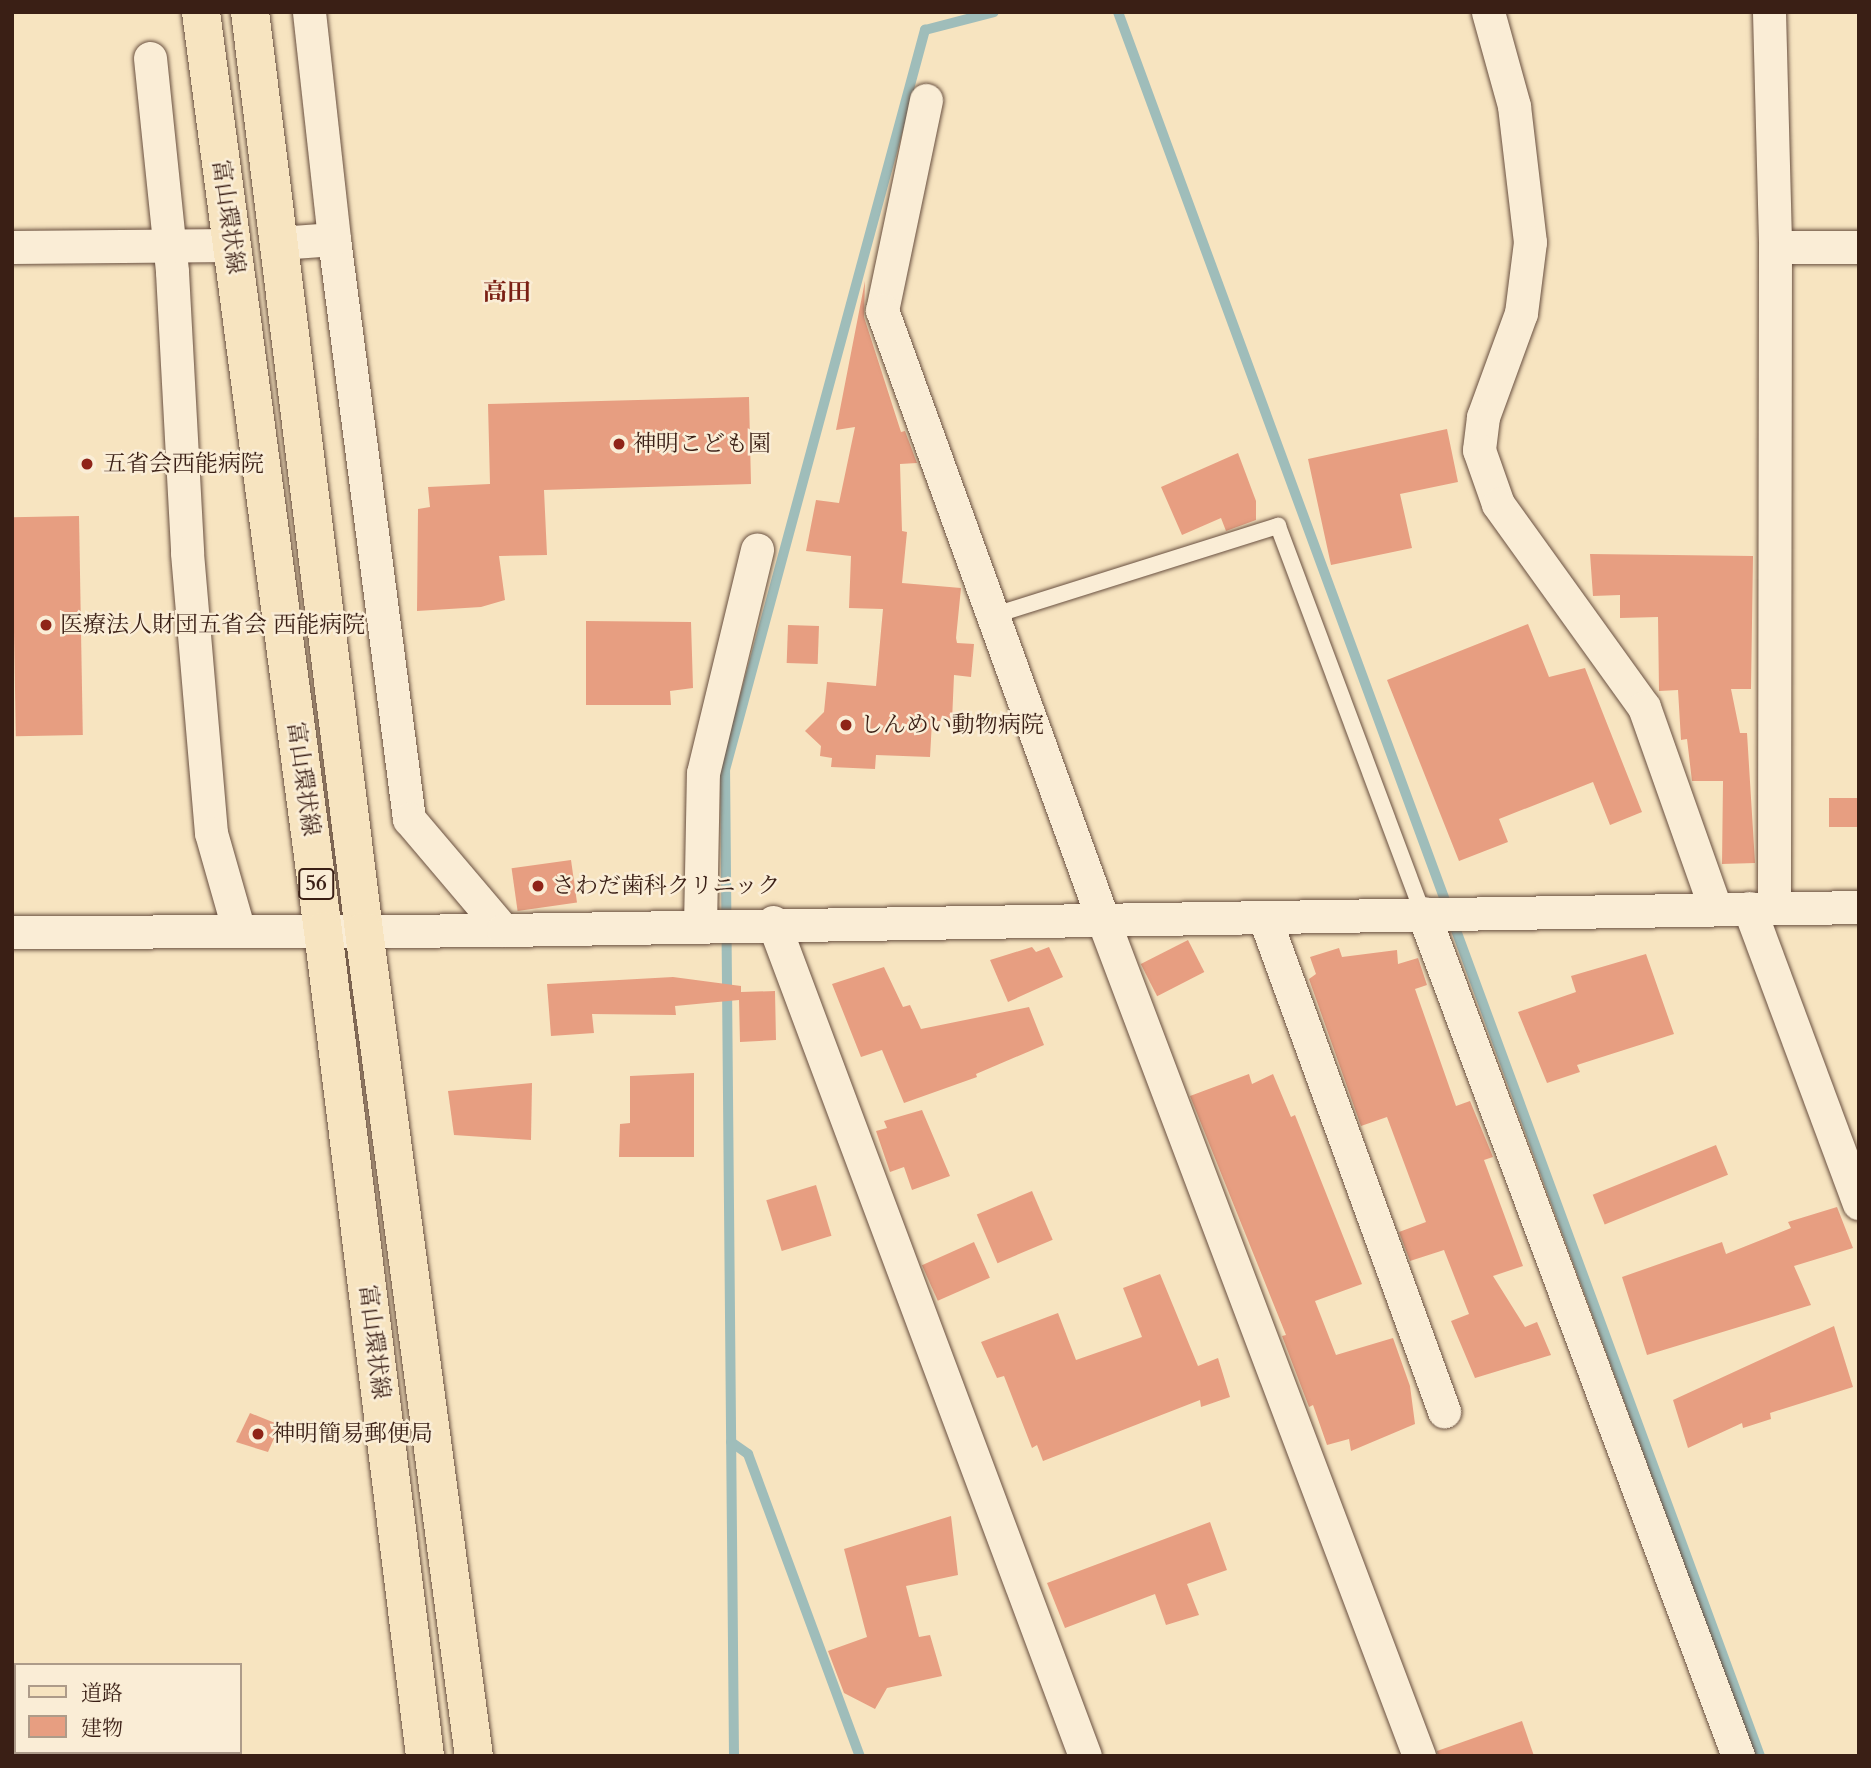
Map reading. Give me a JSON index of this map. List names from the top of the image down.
{
  "streets": {
    "main road": ["富山環状線", "56"]
  },
  "districts": ["高田"],
  "places": [
    "神明こども園",
    "五省会西能病院",
    "医療法人財団五省会 西能病院",
    "しんめい動物病院",
    "さわだ歯科クリニック",
    "神明簡易郵便局"
  ],
  "legend": ["道路", "建物"]
}
